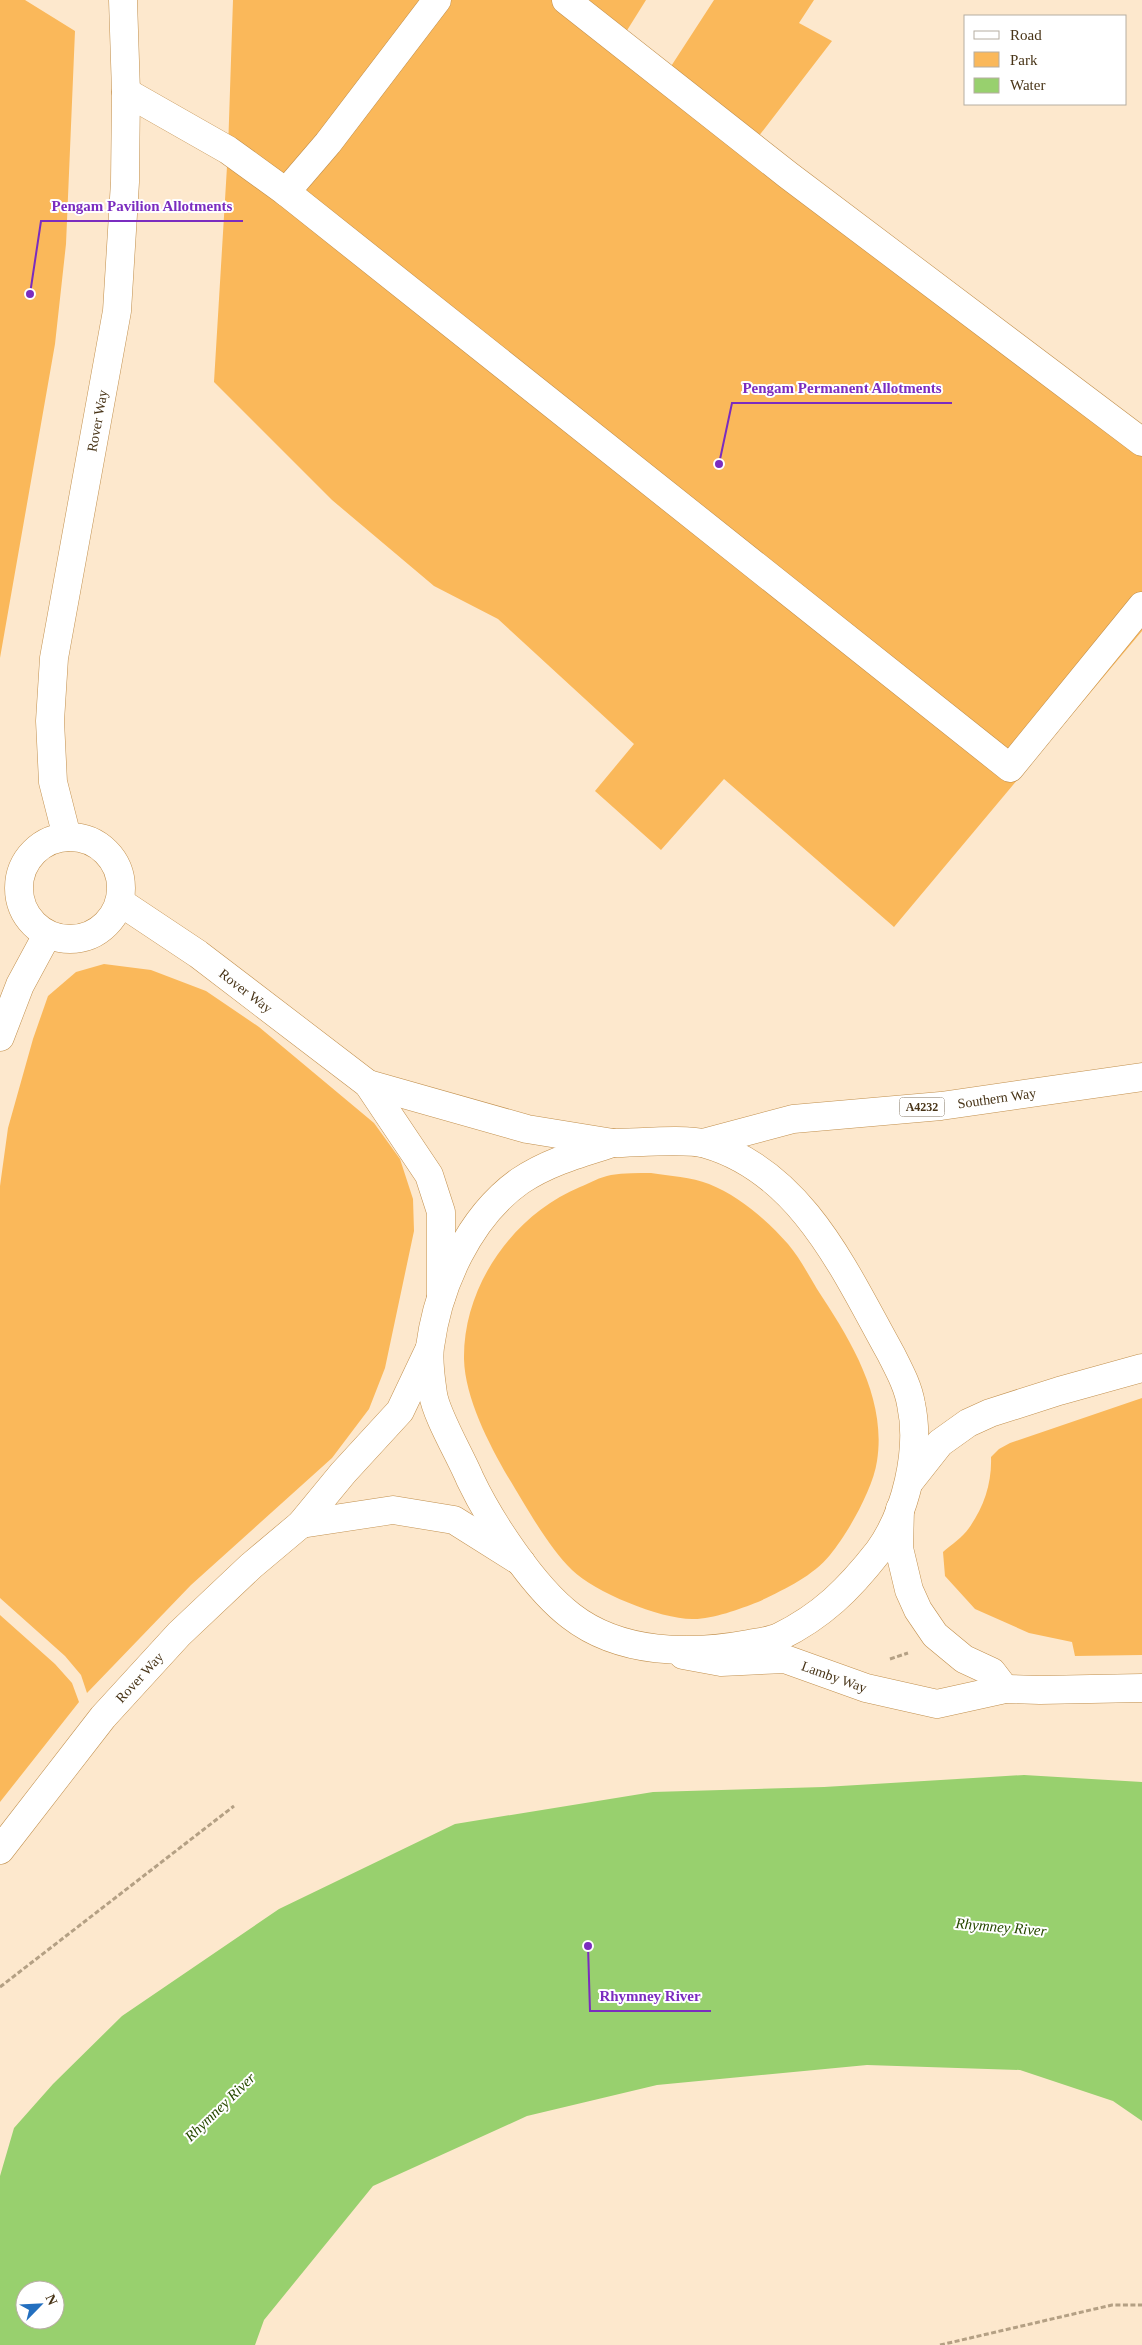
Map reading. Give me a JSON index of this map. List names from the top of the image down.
{
  "streets": {
    "street": [
      "Rover Way",
      "Southern Way",
      "A4232",
      "Lamby Way"
    ]
  },
  "water": ["Rhymney River"],
  "places": ["Pengam Pavilion Allotments", "Pengam Permanent Allotments", "Rhymney River"],
  "legend": ["Road", "Park", "Water"],
  "north": "top right"
}
